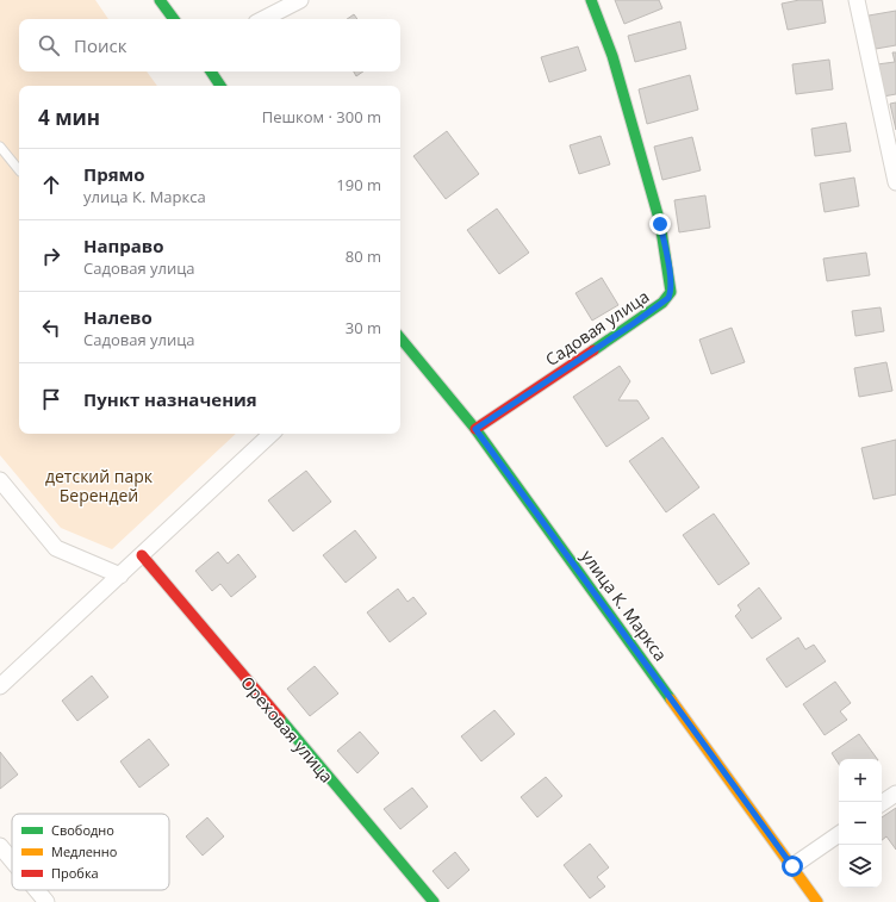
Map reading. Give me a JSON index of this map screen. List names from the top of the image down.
{
  "streets": {
    "street": ["Садовая улица", "улица К. Маркса", "Ореховая улица"]
  },
  "crossings": [
    ["Садовая улица", "улица К. Маркса"]
  ],
  "parks": ["детский парк Берендей"],
  "legend": ["Свободно", "Медленно", "Пробка"],
  "page": {
    "search": "Поиск",
    "heading": ["4 мин", "Пешком · 300 m"],
    "list": [
      ["Прямо", "улица К. Маркса", "190 m"],
      ["Направо", "Садовая улица", "80 m"],
      ["Налево", "Садовая улица", "30 m"],
      "Пункт назначения"
    ],
    "map_buttons": ["+", "−"]
  }
}
